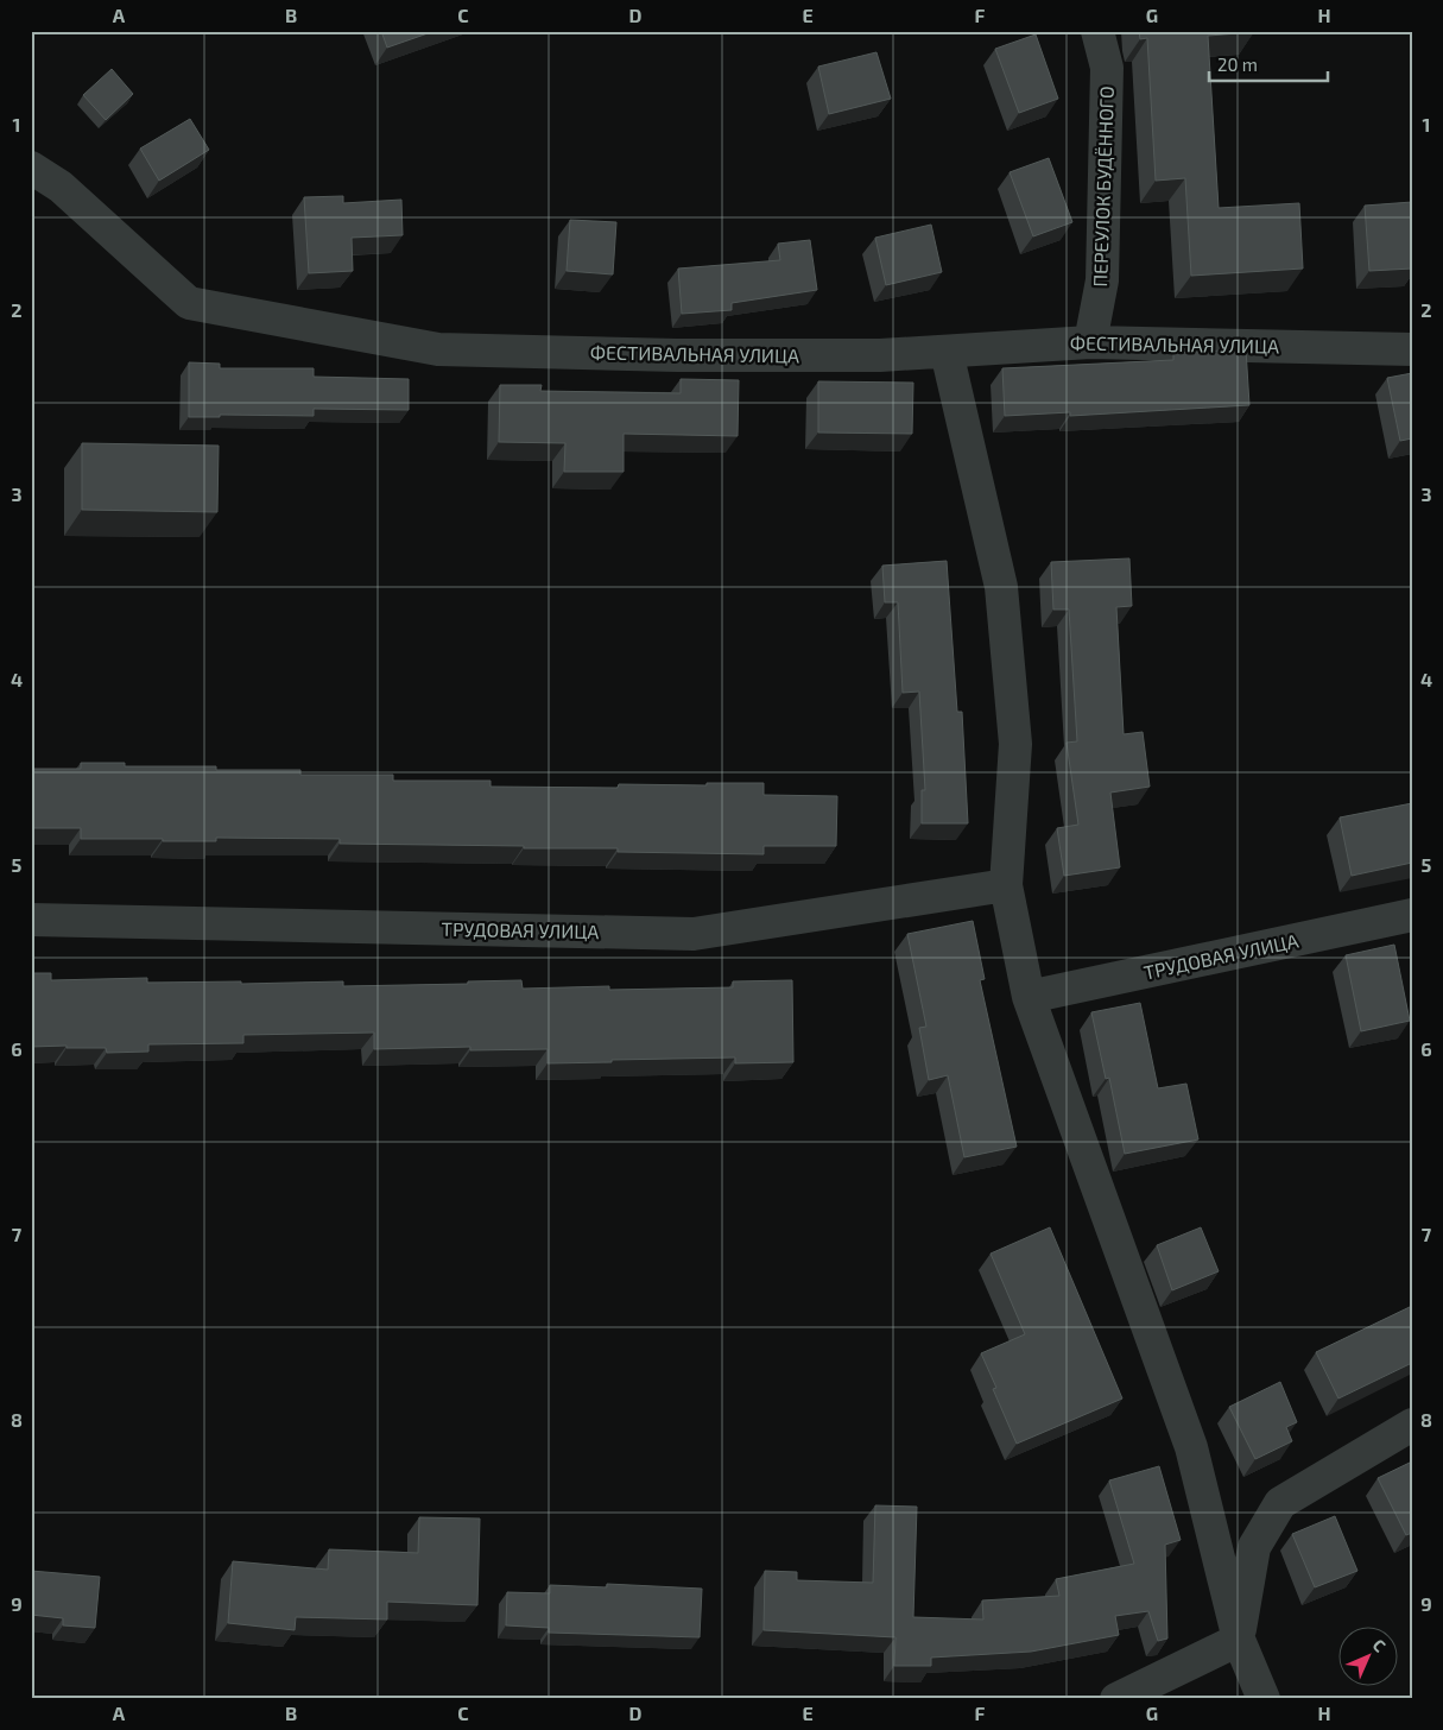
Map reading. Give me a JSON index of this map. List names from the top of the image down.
{
  "streets": {
    "street": ["ПЕРЕУЛОК БУДЁННОГО", "ФЕСТИВАЛЬНАЯ УЛИЦА", "ТРУДОВАЯ УЛИЦА"]
  },
  "crossings": [
    ["ПЕРЕУЛОК БУДЁННОГО", "ФЕСТИВАЛЬНАЯ УЛИЦА"]
  ],
  "scale_bar": "20 m",
  "north": "top right",
  "grid": {
    "columns": [
      "A",
      "B",
      "C",
      "D",
      "E",
      "F",
      "G",
      "H"
    ],
    "rows": [
      "1",
      "2",
      "3",
      "4",
      "5",
      "6",
      "7",
      "8",
      "9"
    ]
  }
}
